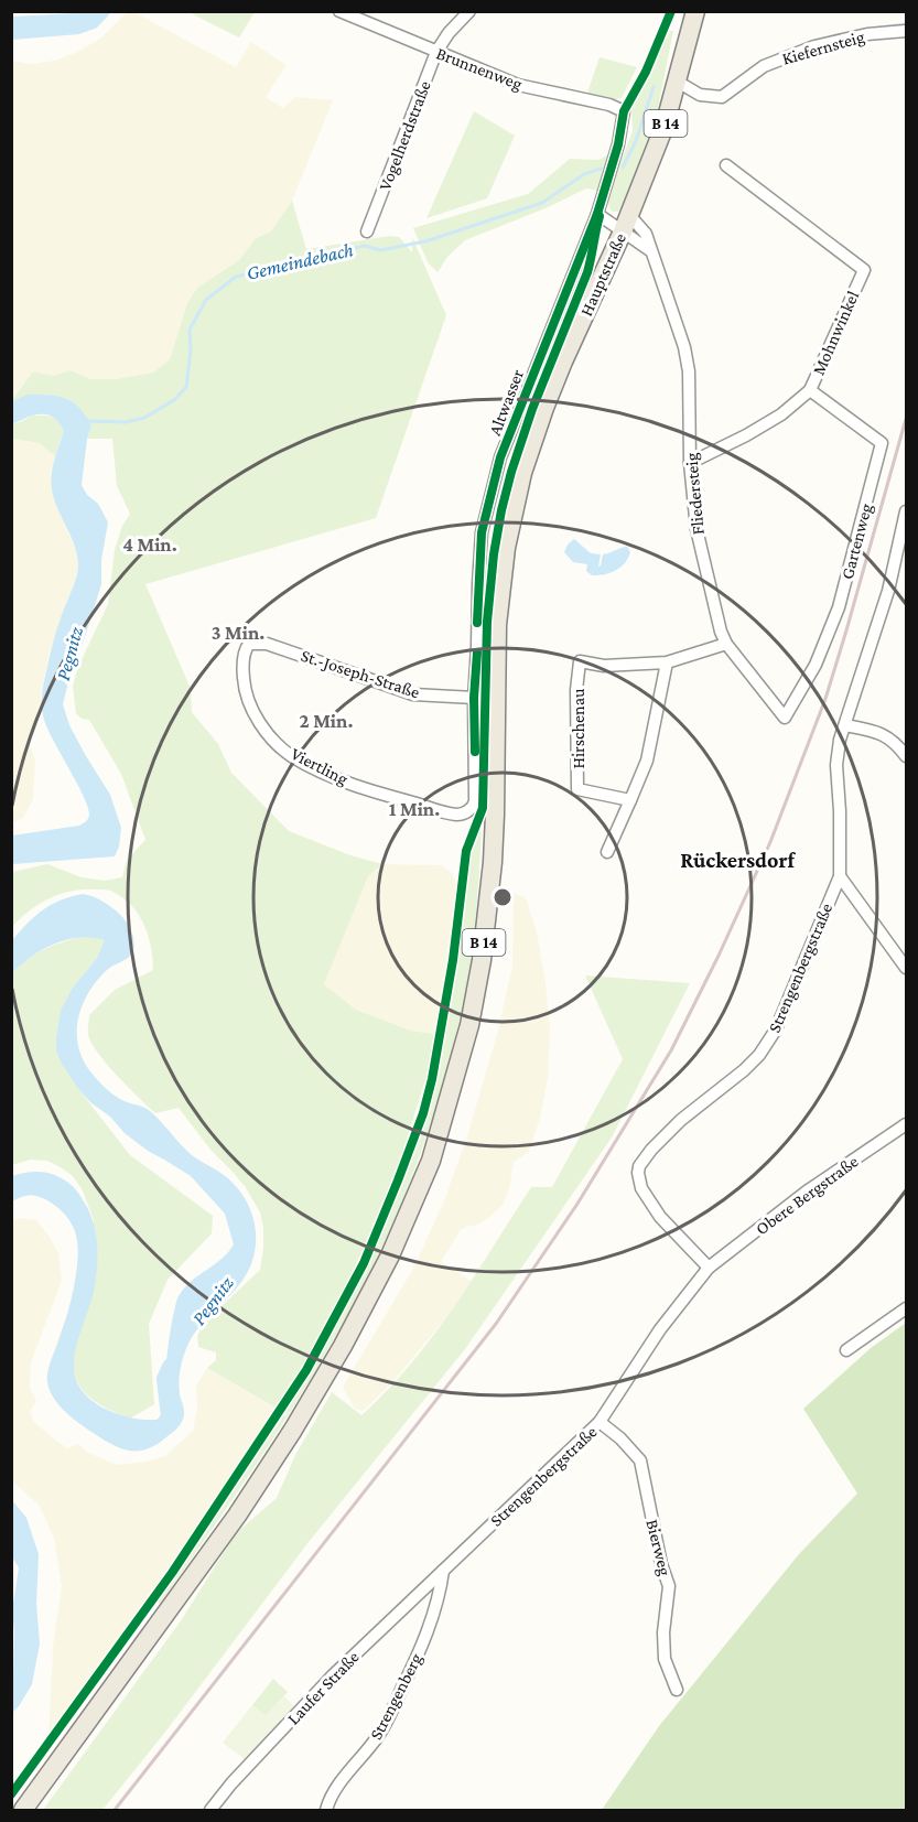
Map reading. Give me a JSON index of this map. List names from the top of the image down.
{
  "streets": {
    "main road": ["B 14", "Hauptstraße"],
    "street": [
      "Kiefernsteig",
      "Brunnenweg",
      "Vogelherdstraße",
      "Mohnwinkel",
      "Altwasser",
      "Fliedersteig",
      "Gartenweg",
      "St.-Joseph-Straße",
      "Hirschenau",
      "Viertling",
      "Strengenbergstraße",
      "Obere Bergstraße",
      "Bierweg",
      "Laufer Straße",
      "Strengenberg"
    ]
  },
  "crossings": [
    ["Kiefernsteig", "Hauptstraße"],
    ["Brunnenweg", "Vogelherdstraße"],
    ["Brunnenweg", "Altwasser"],
    ["Hauptstraße", "Fliedersteig"],
    ["Mohnwinkel", "Fliedersteig"],
    ["Mohnwinkel", "Gartenweg"],
    ["Altwasser", "St.-Joseph-Straße"],
    ["Altwasser", "Viertling"],
    ["Fliedersteig", "Gartenweg"],
    ["Fliedersteig", "Hirschenau"],
    ["St.-Joseph-Straße", "Viertling"],
    ["Strengenbergstraße", "Obere Bergstraße"],
    ["Strengenbergstraße", "Bierweg"],
    ["Strengenbergstraße", "Laufer Straße"],
    ["Strengenbergstraße", "Strengenberg"],
    ["Laufer Straße", "Strengenberg"]
  ],
  "districts": ["Rückersdorf"],
  "water": ["Gemeindebach", "Pegnitz"],
  "rings": [
    "4 Min.",
    "3 Min.",
    "2 Min.",
    "1 Min."
  ]
}
